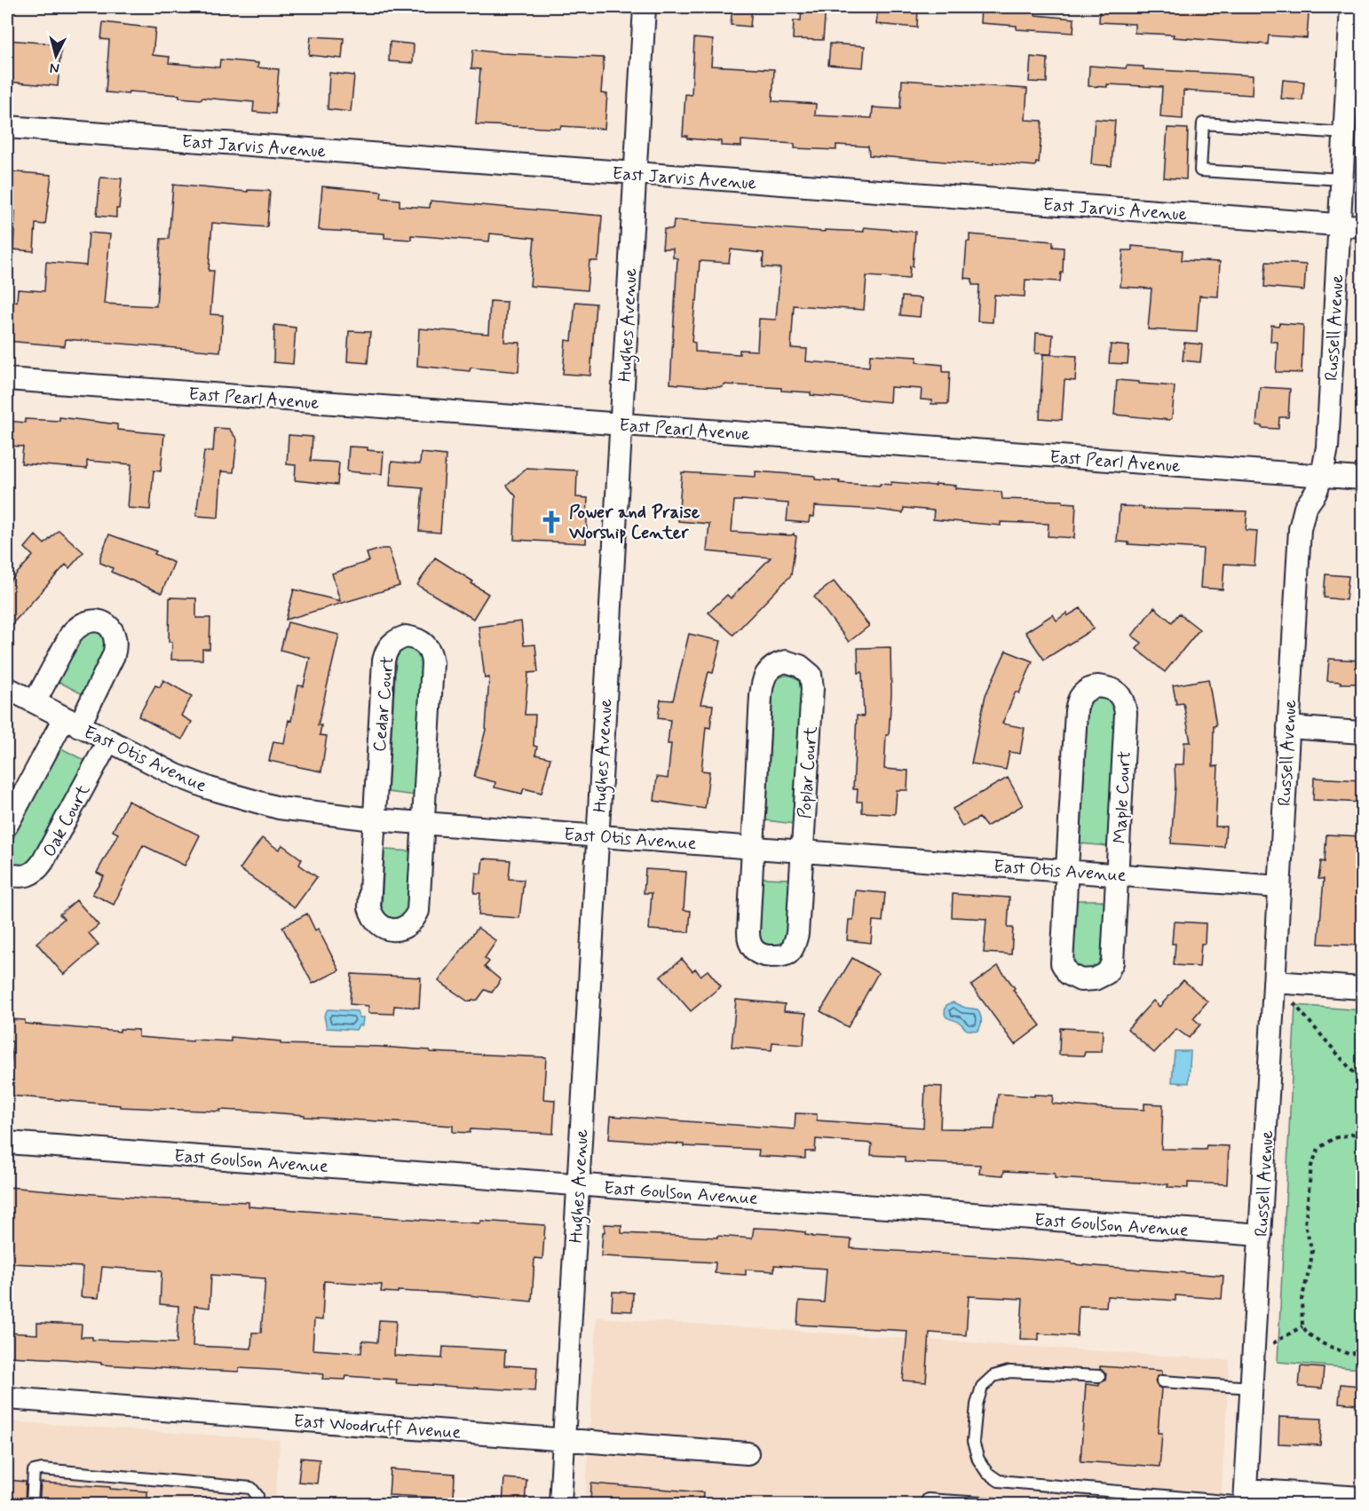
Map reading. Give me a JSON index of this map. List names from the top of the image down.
{
  "streets": {
    "street": [
      "East Jarvis Avenue",
      "Hughes Avenue",
      "Russell Avenue",
      "East Pearl Avenue",
      "Cedar Court",
      "East Otis Avenue",
      "Poplar Court",
      "Maple Court",
      "Oak Court",
      "East Goulson Avenue",
      "East Woodruff Avenue"
    ]
  },
  "crossings": [
    ["East Jarvis Avenue", "Hughes Avenue"],
    ["East Jarvis Avenue", "Russell Avenue"],
    ["Hughes Avenue", "East Pearl Avenue"],
    ["Hughes Avenue", "East Otis Avenue"],
    ["Hughes Avenue", "East Goulson Avenue"],
    ["Hughes Avenue", "East Woodruff Avenue"],
    ["Russell Avenue", "East Pearl Avenue"],
    ["Russell Avenue", "East Otis Avenue"],
    ["Russell Avenue", "East Goulson Avenue"],
    ["Cedar Court", "East Otis Avenue"],
    ["East Otis Avenue", "Poplar Court"],
    ["East Otis Avenue", "Maple Court"],
    ["East Otis Avenue", "Oak Court"]
  ],
  "places": {
    "church": ["Power and Praise Worship Center"]
  },
  "north": "bottom"
}
